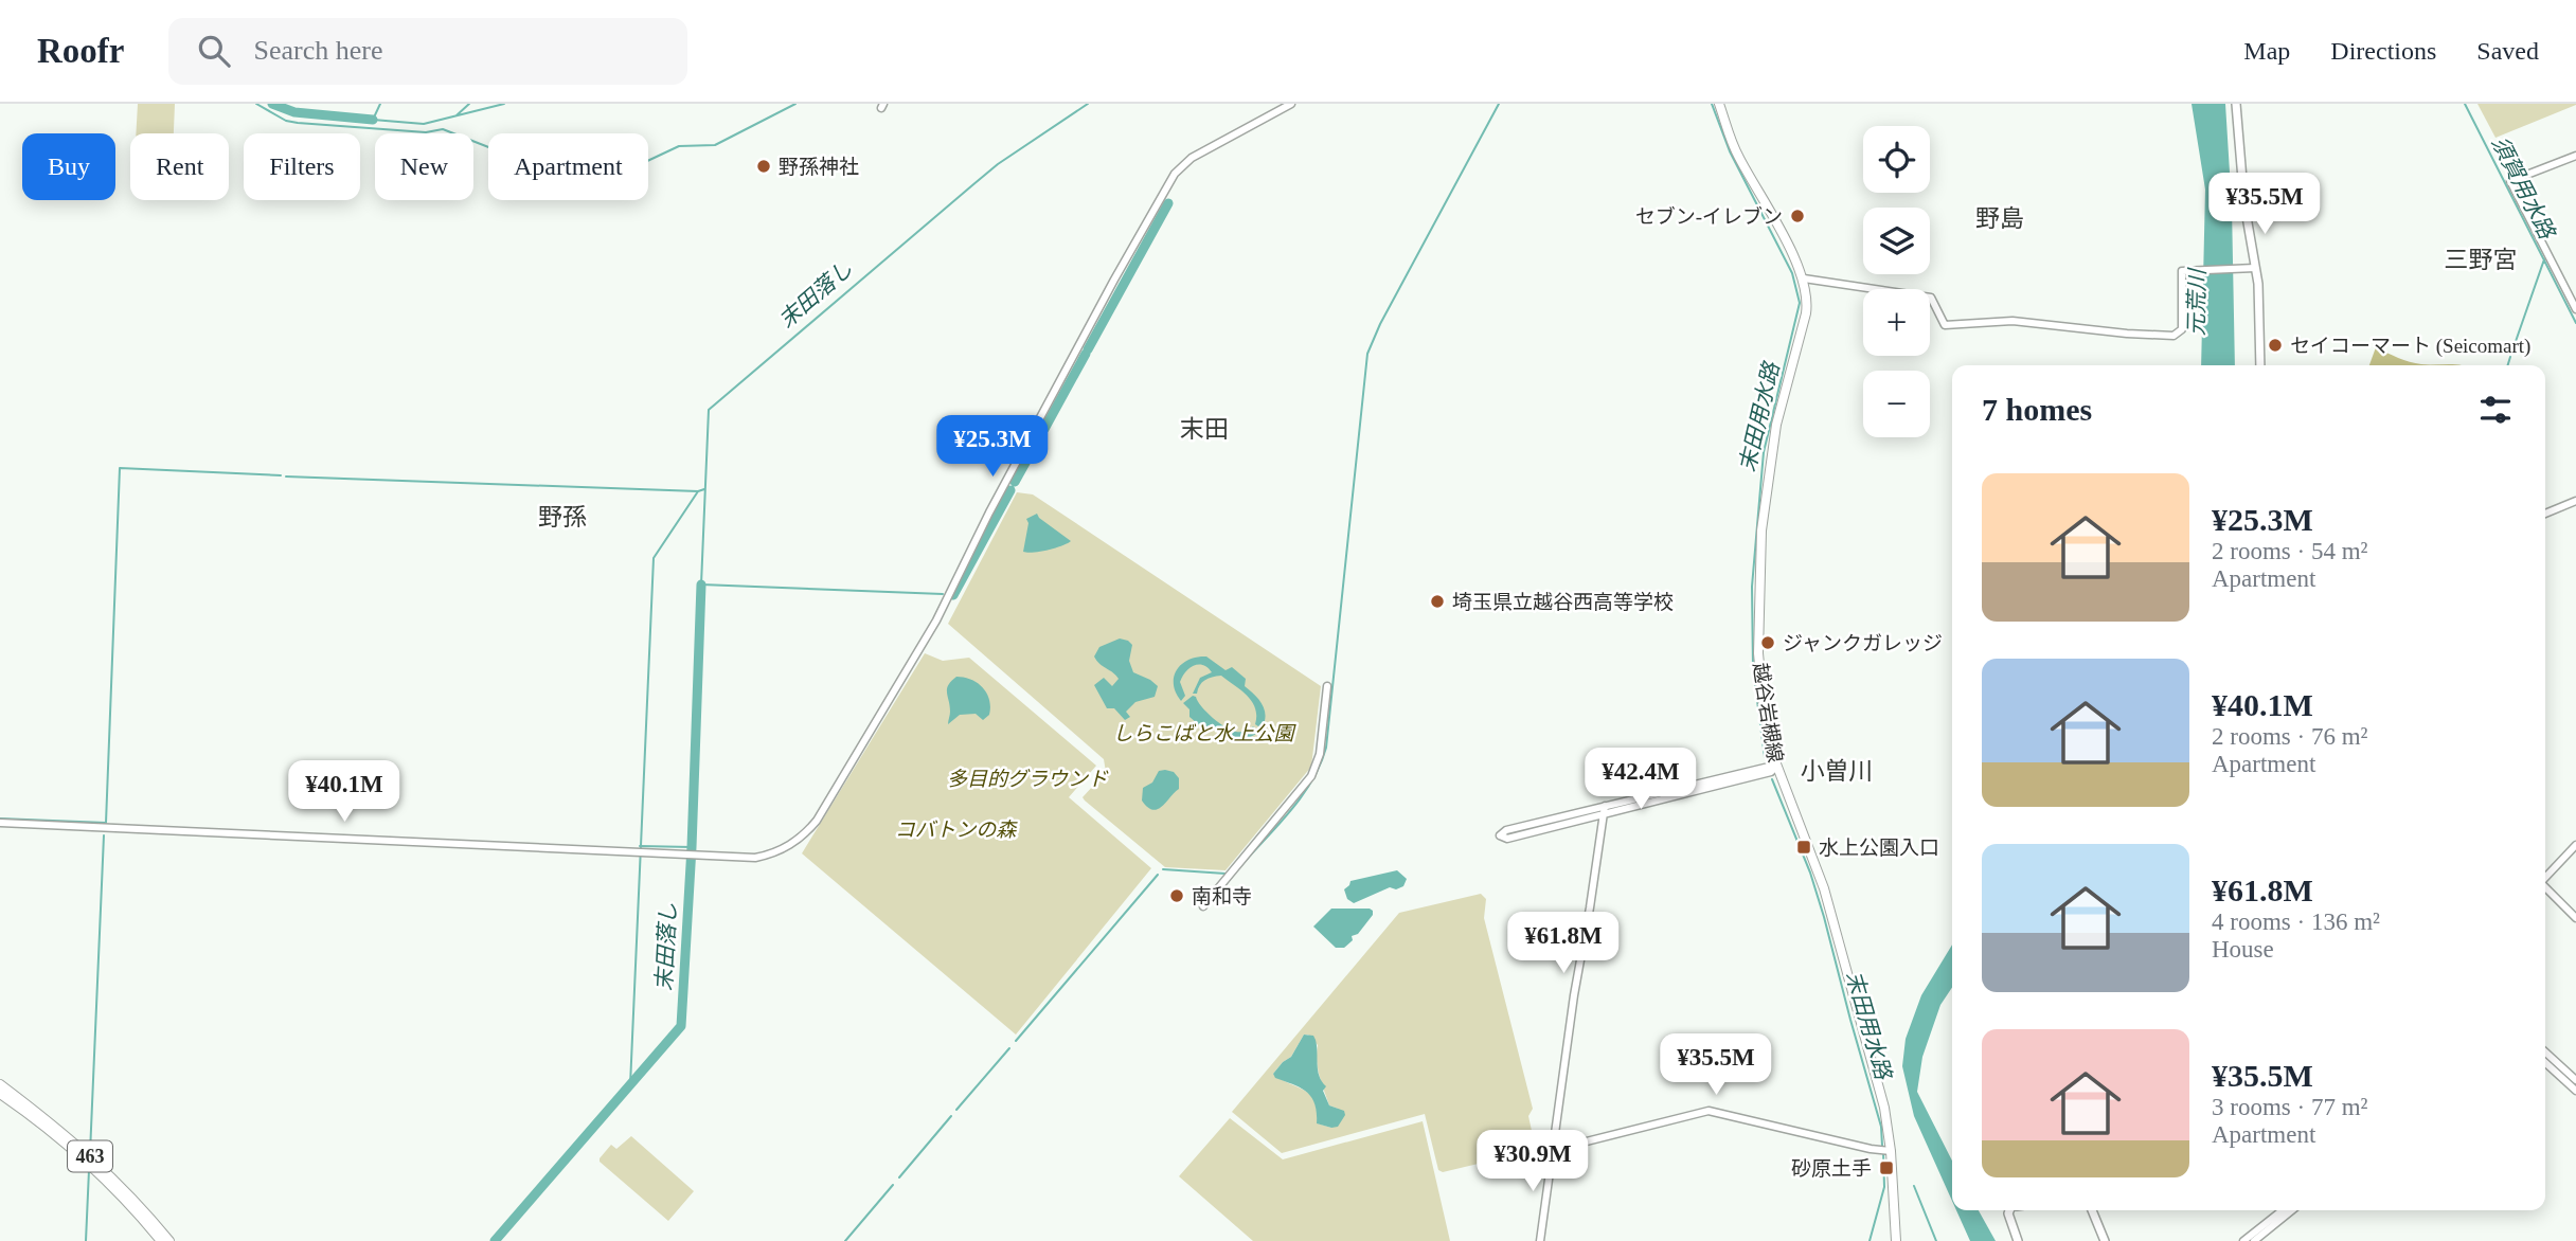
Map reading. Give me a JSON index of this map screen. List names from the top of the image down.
{
  "streets": {
    "main road": ["越谷岩槻線", "463"]
  },
  "districts": [
    "野島",
    "三野宮",
    "末田",
    "野孫",
    "小曽川"
  ],
  "water": [
    "須賀用水路",
    "末田落し",
    "元荒川",
    "末田用水路"
  ],
  "parks": ["しらこばと水上公園", "多目的グラウンド", "コバトンの森"],
  "places": {
    "other": [
      "野孫神社",
      "セブン-イレブン",
      "セイコーマート (Seicomart)",
      "埼玉県立越谷西高等学校",
      "ジャンクガレッジ",
      "南和寺"
    ],
    "transit": ["水上公園入口", "砂原土手"]
  },
  "page": {
    "header": "Roofr",
    "search": "Search here",
    "nav": ["Map", "Directions", "Saved"],
    "map_buttons": ["+", "−"],
    "chip": [
      "Buy",
      "Rent",
      "Filters",
      "New",
      "Apartment"
    ],
    "price": [
      "¥35.5M",
      "¥25.3M",
      "¥42.4M",
      "¥40.1M",
      "¥61.8M",
      "¥35.5M",
      "¥30.9M"
    ],
    "heading": "7 homes",
    "list": [
      {
        "name": "¥25.3M",
        "note": "2 rooms · 54 m² · Apartment"
      },
      {
        "name": "¥40.1M",
        "note": "2 rooms · 76 m² · Apartment"
      },
      {
        "name": "¥61.8M",
        "note": "4 rooms · 136 m² · House"
      },
      {
        "name": "¥35.5M",
        "note": "3 rooms · 77 m² · Apartment"
      }
    ]
  }
}
